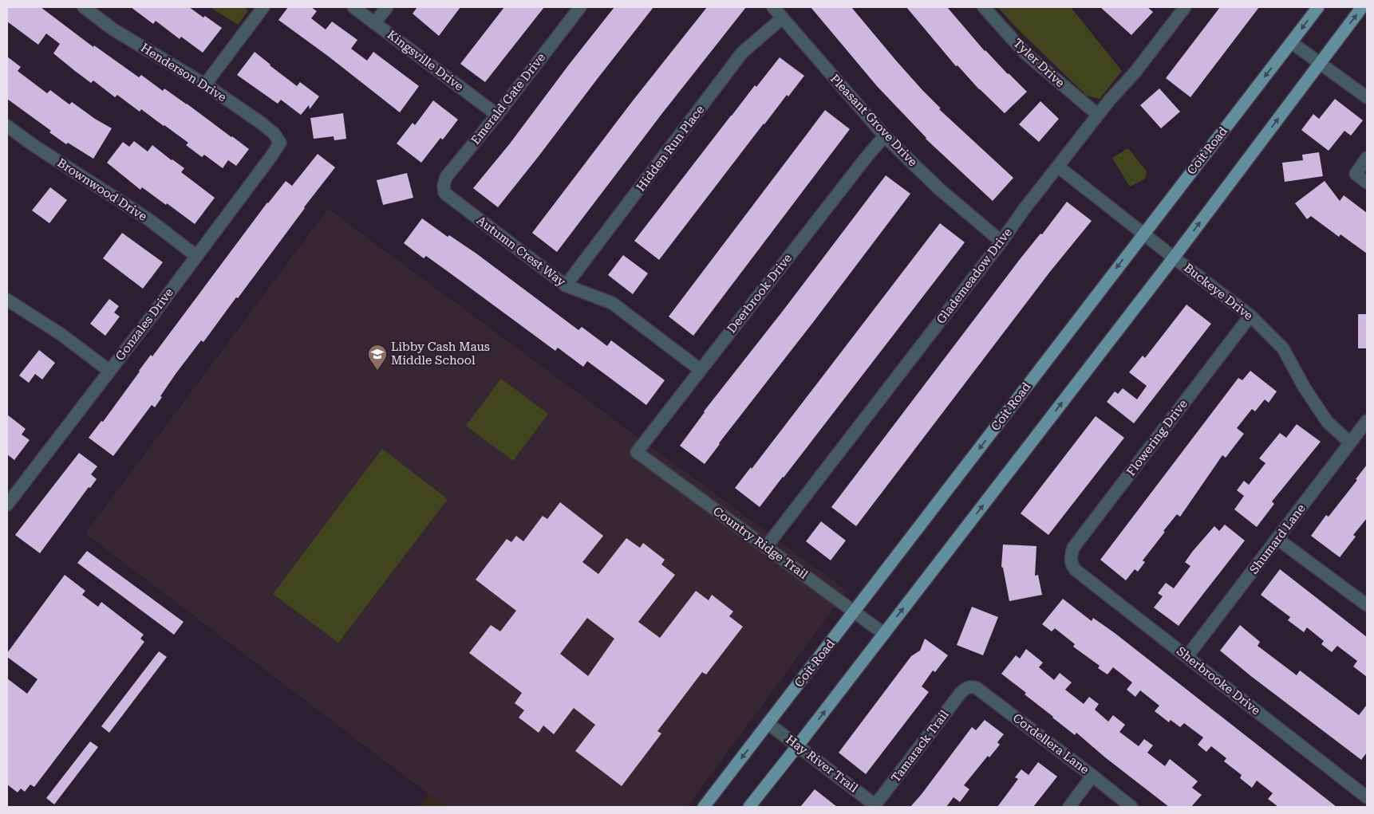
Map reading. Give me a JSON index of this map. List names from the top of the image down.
{
  "streets": {
    "main road": ["Coit Road"],
    "street": [
      "Kingsville Drive",
      "Tyler Drive",
      "Henderson Drive",
      "Emerald Gate Drive",
      "Pleasant Grove Drive",
      "Hidden Run Place",
      "Brownwood Drive",
      "Autumn Crest Way",
      "Glademeadow Drive",
      "Buckeye Drive",
      "Deerbrook Drive",
      "Gonzales Drive",
      "Flowering Drive",
      "Shumard Lane",
      "Country Ridge Trail",
      "Sherbrooke Drive",
      "Cordellera Lane",
      "Tamarack Trail",
      "Hay River Trail"
    ]
  },
  "crossings": [
    ["Kingsville Drive", "Emerald Gate Drive"],
    ["Tyler Drive", "Glademeadow Drive"],
    ["Henderson Drive", "Gonzales Drive"],
    ["Emerald Gate Drive", "Autumn Crest Way"],
    ["Pleasant Grove Drive", "Hidden Run Place"],
    ["Pleasant Grove Drive", "Glademeadow Drive"],
    ["Pleasant Grove Drive", "Deerbrook Drive"],
    ["Hidden Run Place", "Autumn Crest Way"],
    ["Coit Road", "Buckeye Drive"],
    ["Coit Road", "Country Ridge Trail"],
    ["Coit Road", "Hay River Trail"],
    ["Brownwood Drive", "Gonzales Drive"],
    ["Autumn Crest Way", "Deerbrook Drive"],
    ["Glademeadow Drive", "Buckeye Drive"],
    ["Glademeadow Drive", "Country Ridge Trail"],
    ["Buckeye Drive", "Flowering Drive"],
    ["Buckeye Drive", "Shumard Lane"],
    ["Deerbrook Drive", "Country Ridge Trail"],
    ["Flowering Drive", "Sherbrooke Drive"],
    ["Shumard Lane", "Sherbrooke Drive"],
    ["Cordellera Lane", "Tamarack Trail"],
    ["Tamarack Trail", "Hay River Trail"]
  ],
  "places": {
    "school or university": ["Libby Cash Maus Middle School"]
  }
}
